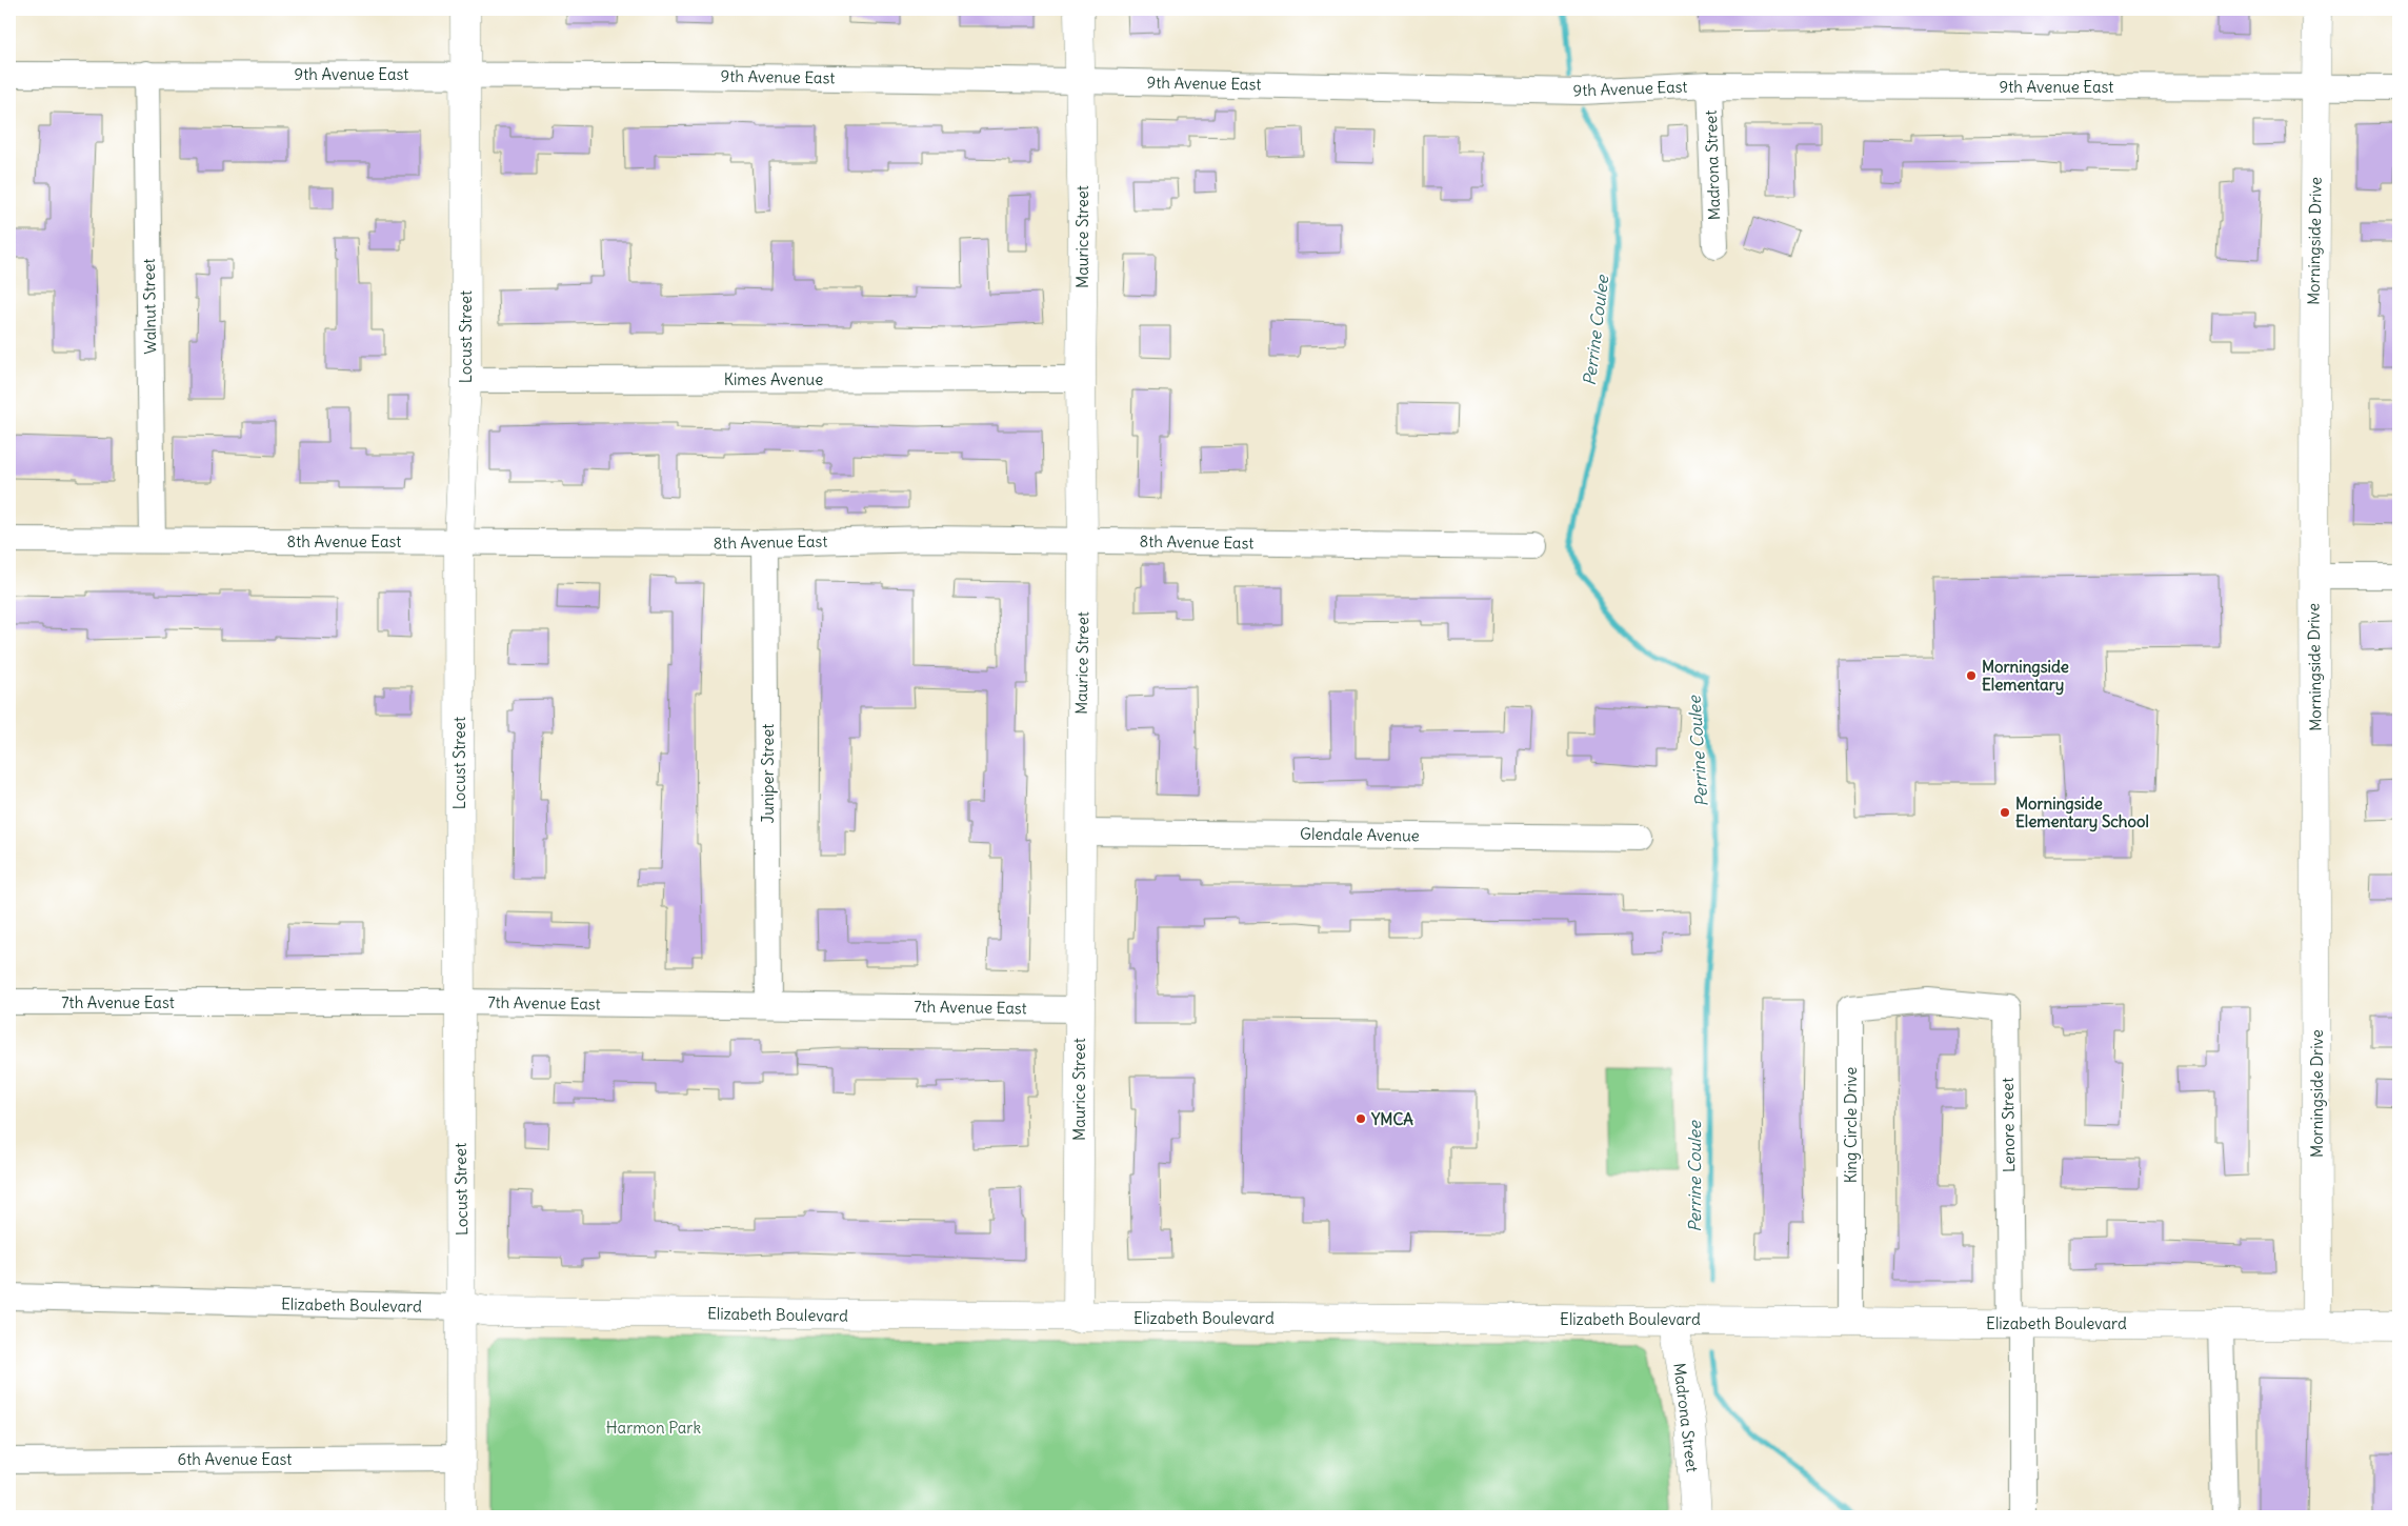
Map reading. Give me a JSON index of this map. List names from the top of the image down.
{
  "streets": {
    "street": [
      "9th Avenue East",
      "Madrona Street",
      "Maurice Street",
      "Morningside Drive",
      "Walnut Street",
      "Locust Street",
      "Kimes Avenue",
      "8th Avenue East",
      "Juniper Street",
      "Glendale Avenue",
      "7th Avenue East",
      "King Circle Drive",
      "Lenore Street",
      "Elizabeth Boulevard",
      "6th Avenue East"
    ]
  },
  "crossings": [
    ["9th Avenue East", "Madrona Street"],
    ["9th Avenue East", "Maurice Street"],
    ["9th Avenue East", "Morningside Drive"],
    ["9th Avenue East", "Walnut Street"],
    ["9th Avenue East", "Locust Street"],
    ["Madrona Street", "Elizabeth Boulevard"],
    ["Maurice Street", "Kimes Avenue"],
    ["Maurice Street", "8th Avenue East"],
    ["Maurice Street", "Glendale Avenue"],
    ["Maurice Street", "7th Avenue East"],
    ["Maurice Street", "Elizabeth Boulevard"],
    ["Morningside Drive", "Elizabeth Boulevard"],
    ["Walnut Street", "8th Avenue East"],
    ["Locust Street", "Kimes Avenue"],
    ["Locust Street", "8th Avenue East"],
    ["Locust Street", "7th Avenue East"],
    ["Locust Street", "Elizabeth Boulevard"],
    ["Locust Street", "6th Avenue East"],
    ["8th Avenue East", "Juniper Street"],
    ["Juniper Street", "7th Avenue East"],
    ["King Circle Drive", "Lenore Street"],
    ["King Circle Drive", "Elizabeth Boulevard"],
    ["Lenore Street", "Elizabeth Boulevard"]
  ],
  "water": ["Perrine Coulee"],
  "parks": ["Harmon Park"],
  "places": ["Morningside Elementary", "Morningside Elementary School", "YMCA"]
}
